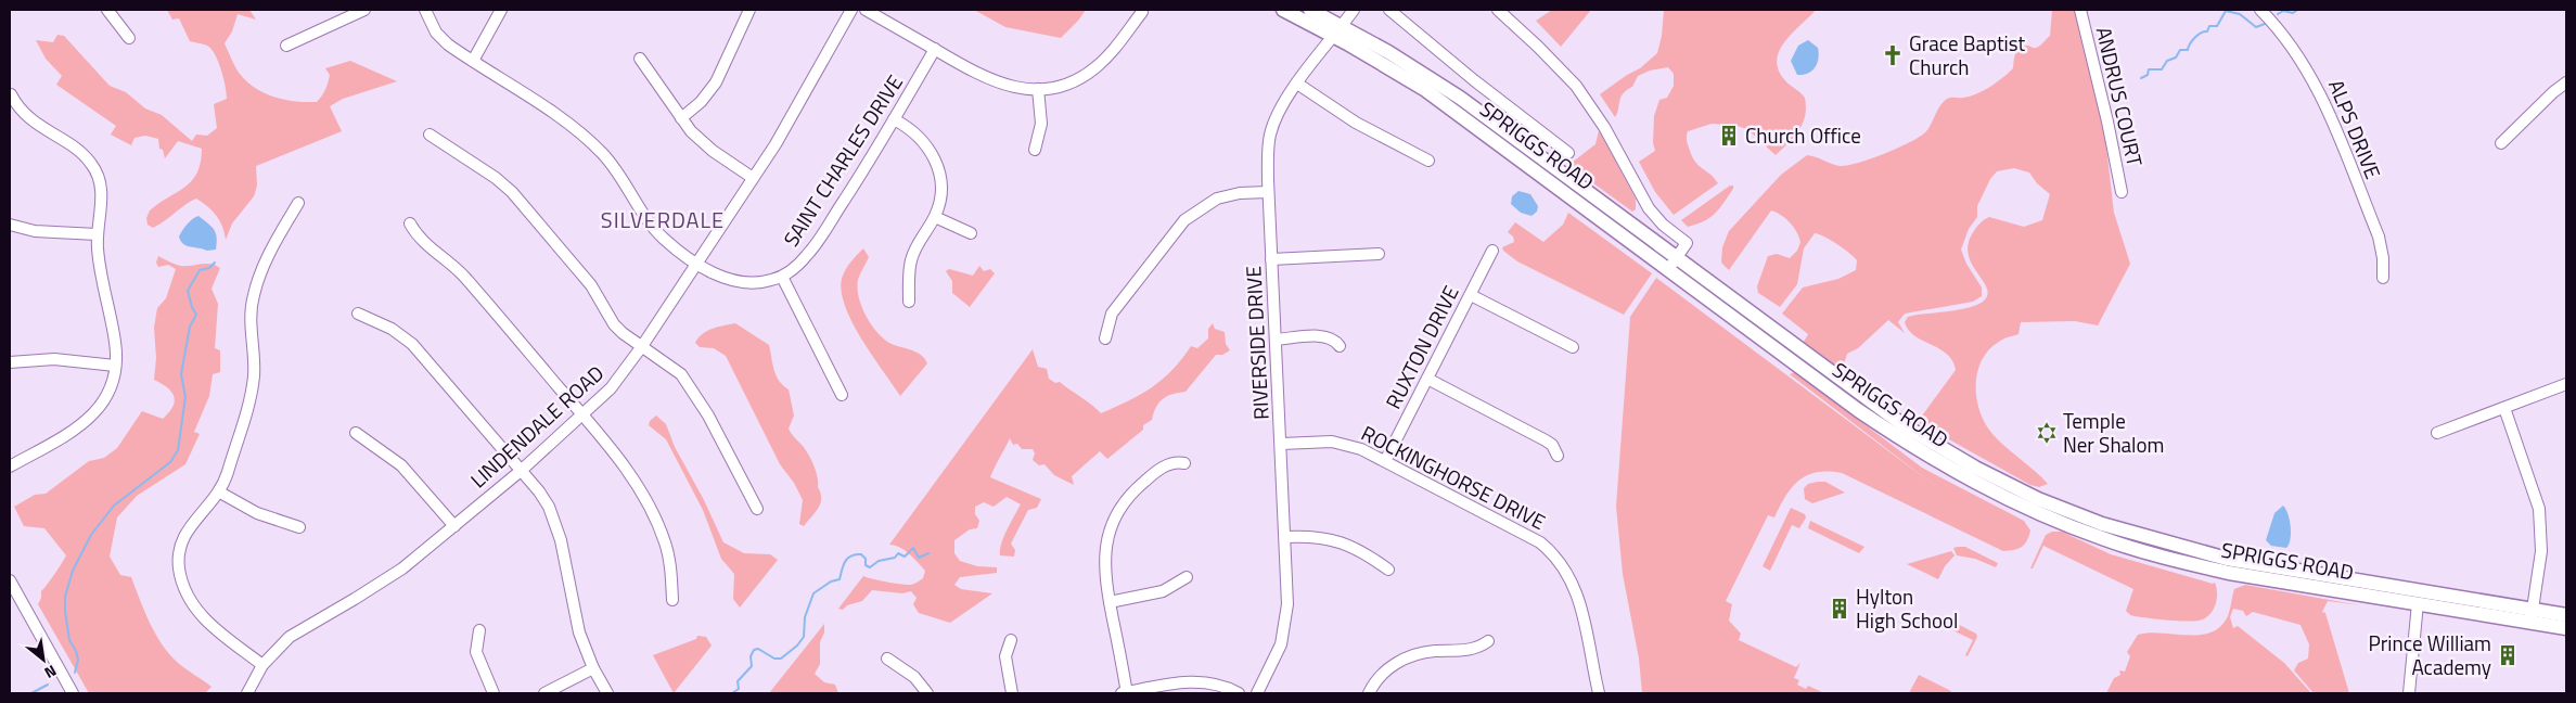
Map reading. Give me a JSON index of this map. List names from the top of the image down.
{
  "streets": {
    "main road": ["SPRIGGS ROAD"],
    "street": [
      "ANDRUS COURT",
      "ALPS DRIVE",
      "SAINT CHARLES DRIVE",
      "RIVERSIDE DRIVE",
      "RUXTON DRIVE",
      "LINDENDALE ROAD",
      "ROCKINGHORSE DRIVE"
    ]
  },
  "crossings": [
    ["SPRIGGS ROAD", "RIVERSIDE DRIVE"],
    ["SAINT CHARLES DRIVE", "LINDENDALE ROAD"],
    ["RIVERSIDE DRIVE", "ROCKINGHORSE DRIVE"],
    ["RUXTON DRIVE", "ROCKINGHORSE DRIVE"]
  ],
  "districts": ["SILVERDALE"],
  "places": {
    "church": ["Grace Baptist Church"],
    "building": ["Church Office", "Hylton High School", "Prince William Academy"],
    "synagogue": ["Temple Ner Shalom"]
  },
  "north": "bottom right"
}
